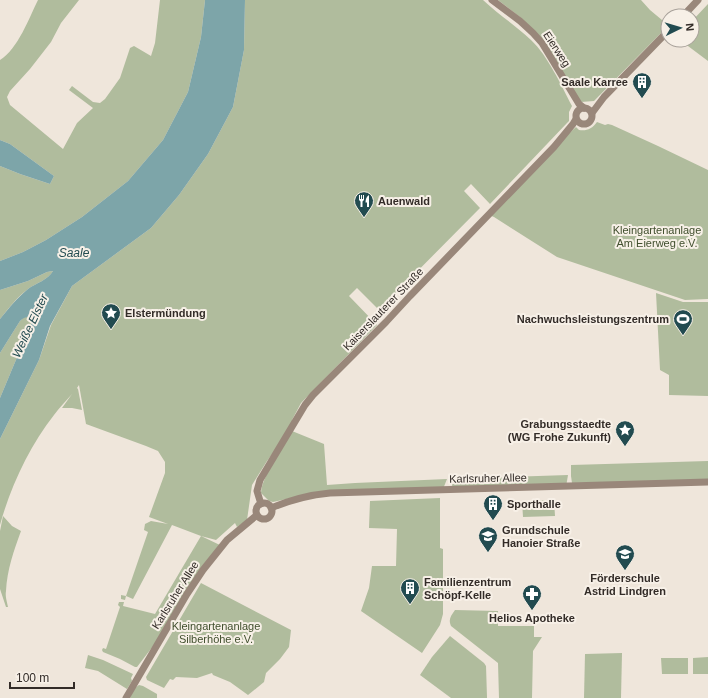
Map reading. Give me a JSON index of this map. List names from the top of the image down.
{
  "streets": {
    "street": ["Eierweg", "Kaiserslauterer Straße", "Karlsruher Allee"]
  },
  "crossings": [
    ["Eierweg", "Kaiserslauterer Straße"],
    ["Kaiserslauterer Straße", "Karlsruher Allee"]
  ],
  "water": ["Saale", "Weiße Elster"],
  "parks": ["Kleingartenanlage Am Eierweg e.V.", "Kleingartenanlage Silberhöhe e.V."],
  "places": {
    "building": ["Saale Karree", "Sporthalle", "Familienzentrum Schöpf-Kelle"],
    "restaurant": ["Auenwald"],
    "place": ["Elstermündung", "Grabungsstaedte (WG Frohe Zukunft)"],
    "sports": ["Nachwuchsleistungszentrum"],
    "school or university": ["Grundschule Hanoier Straße", "Förderschule Astrid Lindgren"],
    "pharmacy": ["Helios Apotheke"]
  },
  "scale_bar": "100 m",
  "north": "right"
}
